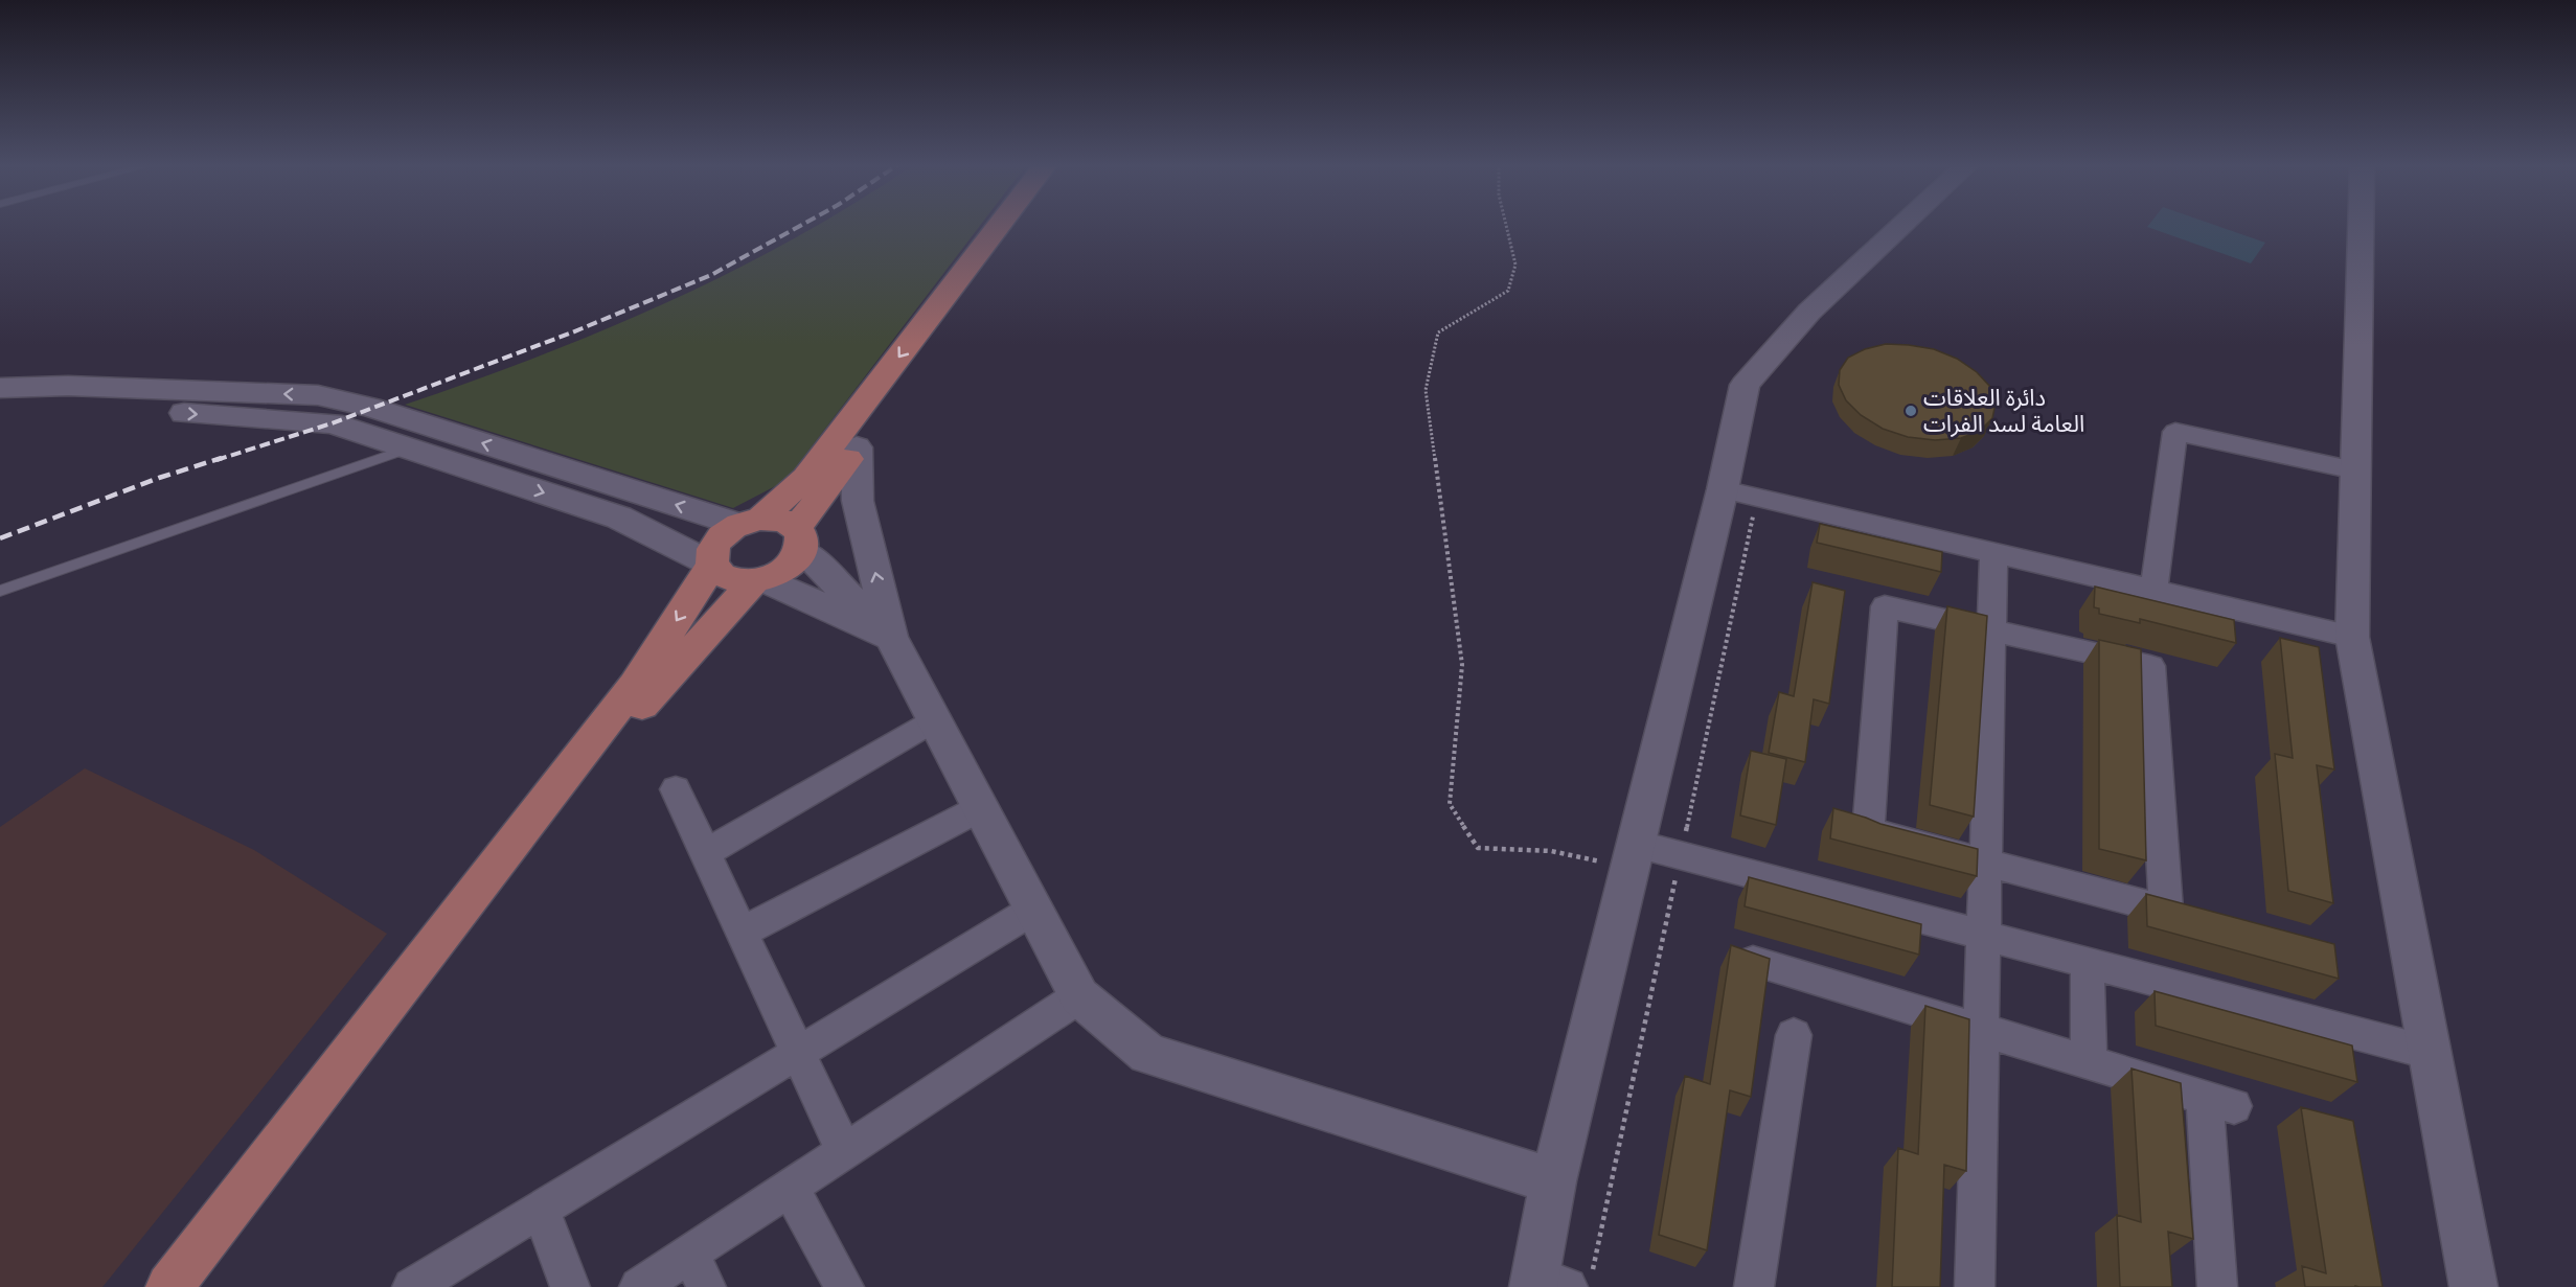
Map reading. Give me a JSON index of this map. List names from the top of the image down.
{
  "places": ["دائرة العلاقات العامة لسد الفرات"]
}
